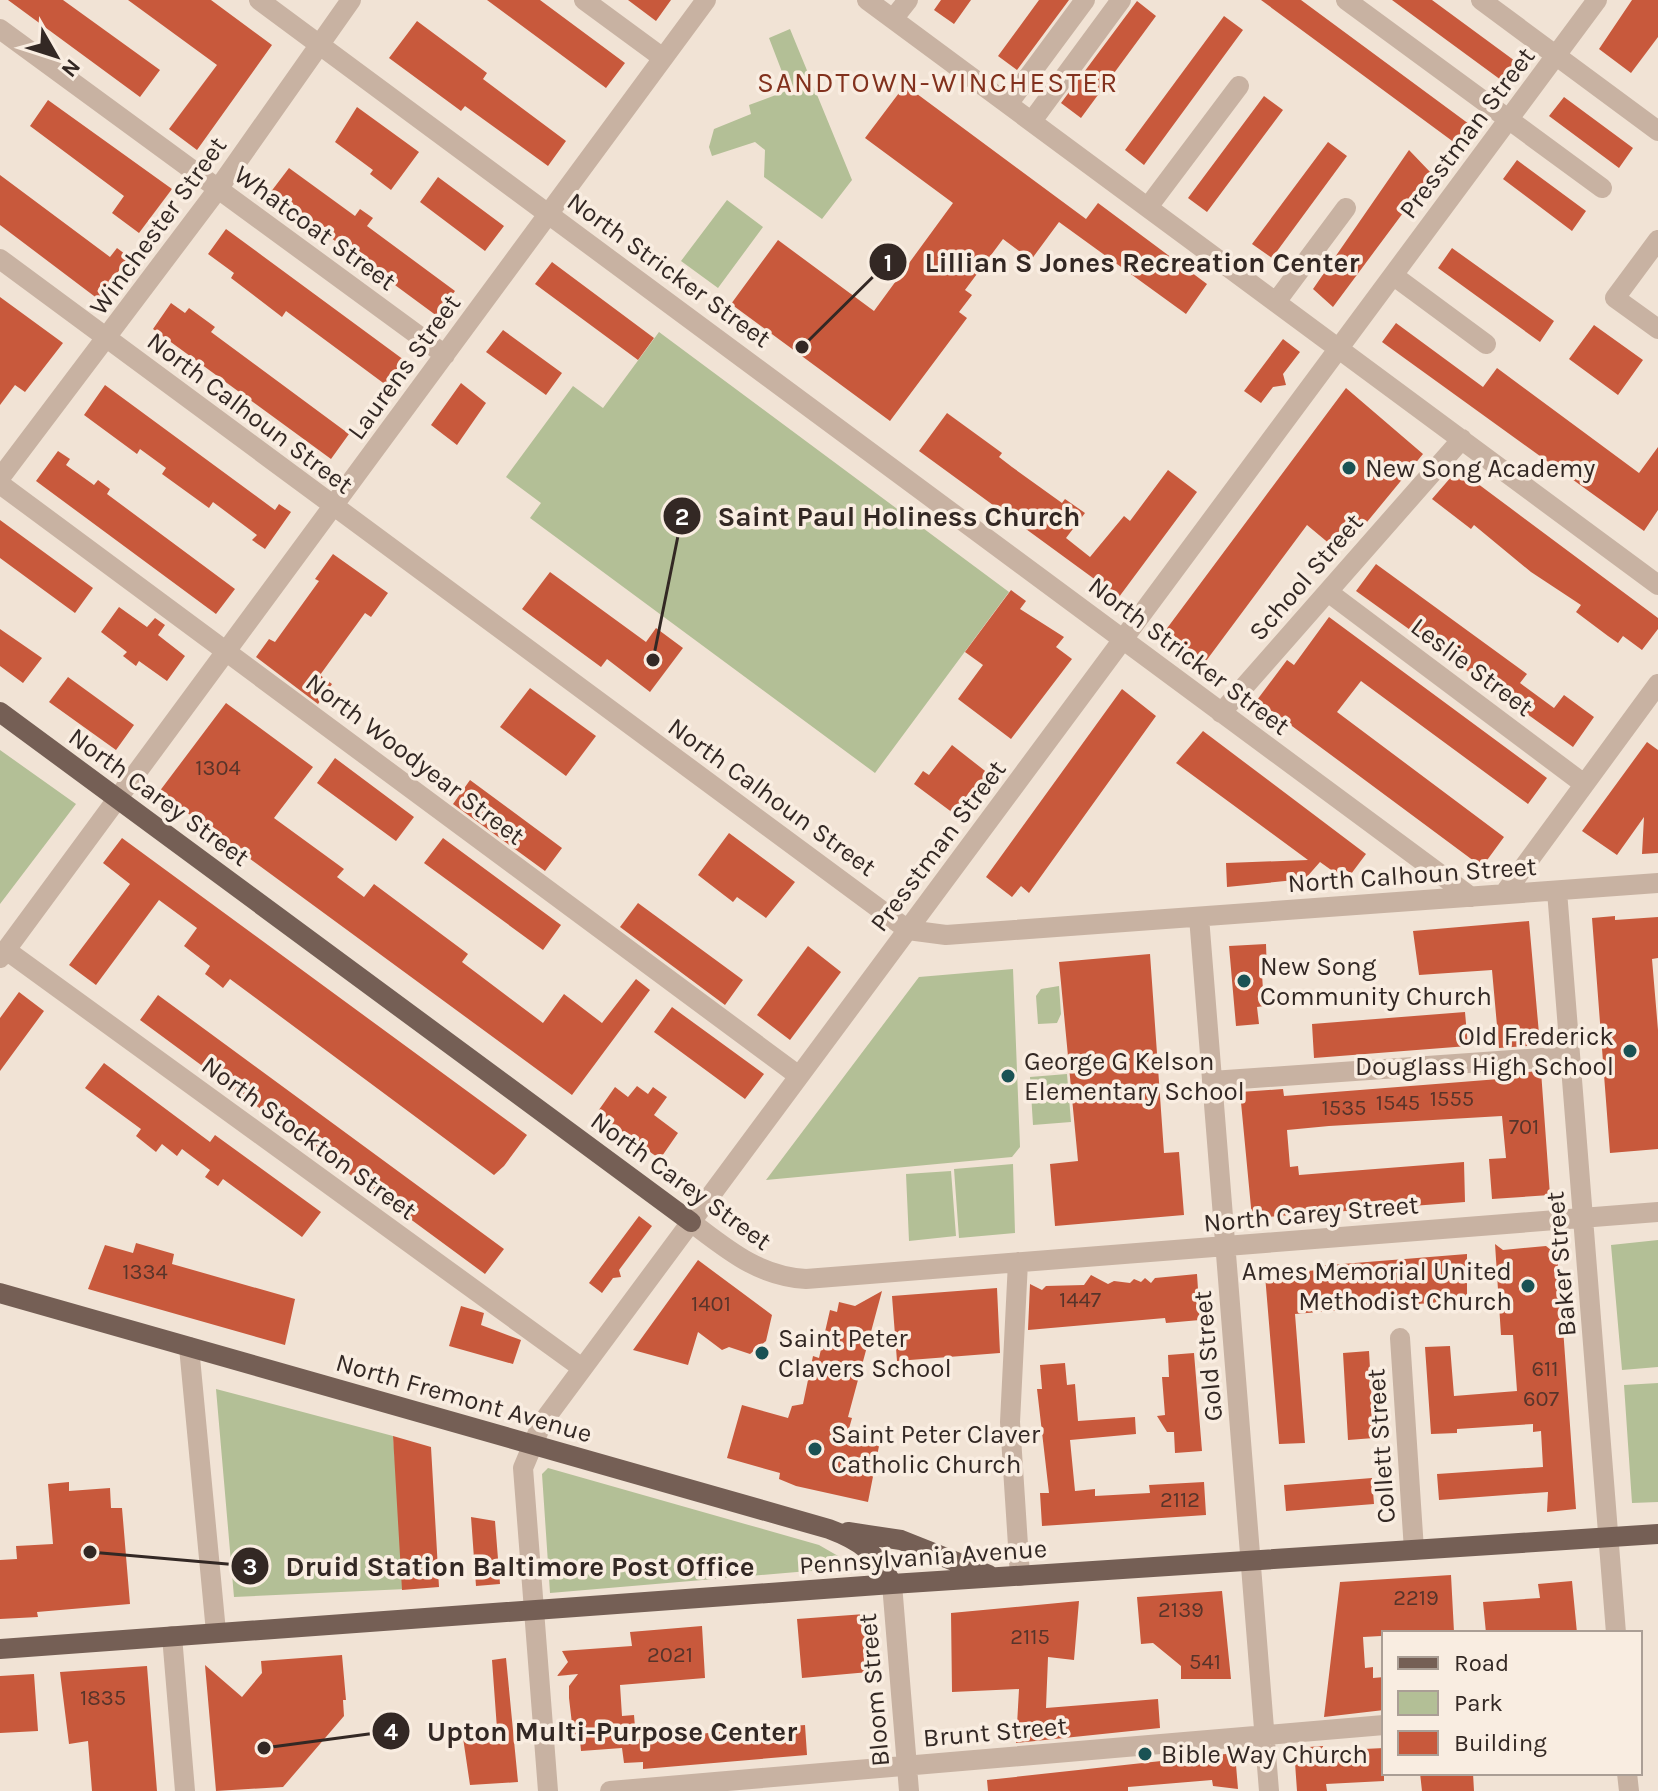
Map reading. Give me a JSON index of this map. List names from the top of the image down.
{
  "streets": {
    "main road": ["North Carey Street", "North Fremont Avenue", "Pennsylvania Avenue"],
    "street": [
      "Presstman Street",
      "Winchester Street",
      "Whatcoat Street",
      "North Stricker Street",
      "Laurens Street",
      "North Calhoun Street",
      "School Street",
      "Leslie Street",
      "North Woodyear Street",
      "North Stockton Street",
      "Baker Street",
      "Gold Street",
      "Collett Street",
      "Bloom Street",
      "Brunt Street"
    ]
  },
  "crossings": [
    ["Presstman Street", "North Stricker Street"],
    ["Presstman Street", "North Calhoun Street"],
    ["Presstman Street", "North Woodyear Street"],
    ["Presstman Street", "North Carey Street"],
    ["Presstman Street", "North Stockton Street"],
    ["Presstman Street", "North Fremont Avenue"],
    ["Presstman Street", "Pennsylvania Avenue"],
    ["Winchester Street", "Whatcoat Street"],
    ["Winchester Street", "North Stricker Street"],
    ["Winchester Street", "North Calhoun Street"],
    ["Whatcoat Street", "Laurens Street"],
    ["North Stricker Street", "Laurens Street"],
    ["North Stricker Street", "North Calhoun Street"],
    ["North Stricker Street", "School Street"],
    ["Laurens Street", "North Calhoun Street"],
    ["Laurens Street", "North Woodyear Street"],
    ["Laurens Street", "North Carey Street"],
    ["Laurens Street", "North Stockton Street"],
    ["North Calhoun Street", "Baker Street"],
    ["North Calhoun Street", "Gold Street"],
    ["School Street", "Leslie Street"],
    ["North Carey Street", "Baker Street"],
    ["North Carey Street", "Gold Street"],
    ["Baker Street", "Pennsylvania Avenue"],
    ["Gold Street", "Pennsylvania Avenue"],
    ["Gold Street", "Brunt Street"],
    ["North Fremont Avenue", "Pennsylvania Avenue"],
    ["North Fremont Avenue", "Bloom Street"],
    ["Collett Street", "Pennsylvania Avenue"],
    ["Pennsylvania Avenue", "Bloom Street"],
    ["Bloom Street", "Brunt Street"]
  ],
  "districts": ["SANDTOWN-WINCHESTER"],
  "places": [
    "Lillian S Jones Recreation Center",
    "New Song Academy",
    "Saint Paul Holiness Church",
    "New Song Community Church",
    "Old Frederick Douglass High School",
    "George G Kelson Elementary School",
    "Ames Memorial United Methodist Church",
    "Saint Peter Clavers School",
    "Saint Peter Claver Catholic Church",
    "Druid Station Baltimore Post Office",
    "Upton Multi-Purpose Center",
    "Bible Way Church"
  ],
  "house_numbers": [
    "1304",
    "1555",
    "1545",
    "1535",
    "701",
    "1334",
    "1447",
    "1401",
    "611",
    "607",
    "2112",
    "2219",
    "2139",
    "2115",
    "2021",
    "541",
    "1835"
  ],
  "legend": ["Road", "Park", "Building"],
  "north": "bottom right"
}
